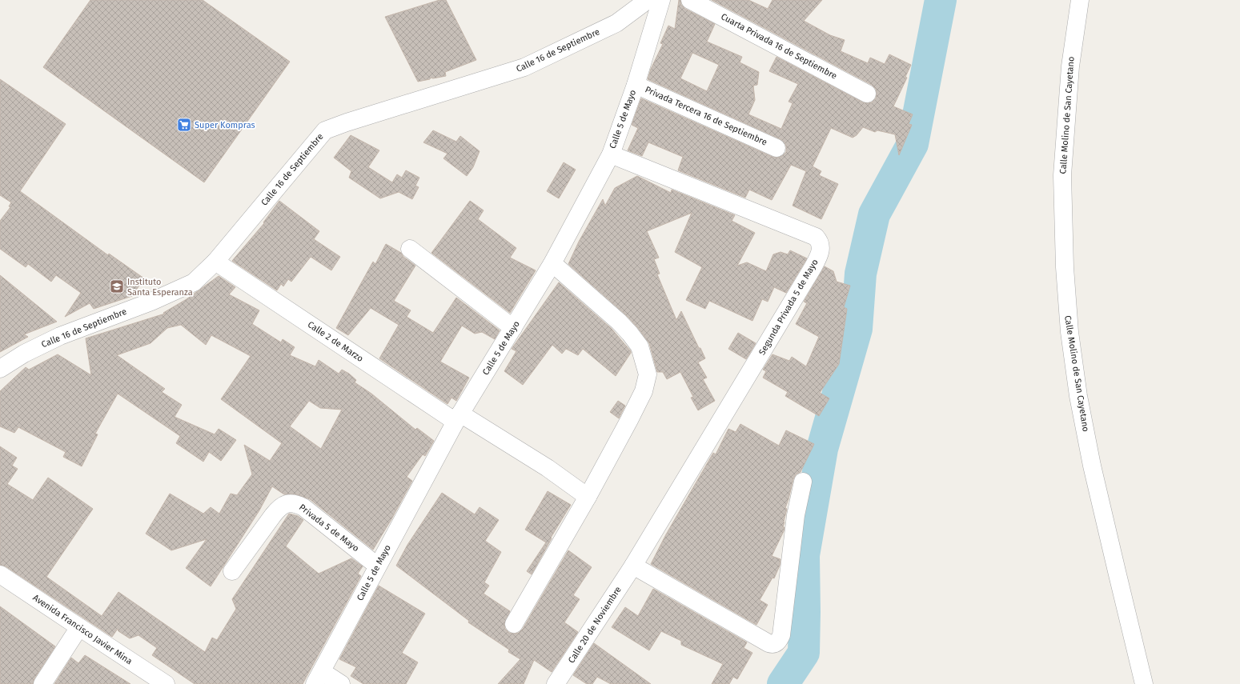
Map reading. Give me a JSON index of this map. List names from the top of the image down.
{
  "streets": {
    "street": [
      "Cuarta Privada 16 de Septiembre",
      "Calle 16 de Septiembre",
      "Calle Molino de San Cayetano",
      "Privada Tercera 16 de Septiembre",
      "Calle 5 de Mayo",
      "Segunda Privada 5 de Mayo",
      "Calle 2 de Marzo",
      "Privada 5 de Mayo",
      "Calle 20 de Noviembre",
      "Avenida Francisco Javier Mina"
    ]
  },
  "crossings": [
    ["Calle 16 de Septiembre", "Calle 2 de Marzo"],
    ["Privada Tercera 16 de Septiembre", "Calle 5 de Mayo"],
    ["Calle 5 de Mayo", "Segunda Privada 5 de Mayo"],
    ["Calle 5 de Mayo", "Calle 2 de Marzo"],
    ["Calle 5 de Mayo", "Privada 5 de Mayo"],
    ["Segunda Privada 5 de Mayo", "Calle 20 de Noviembre"]
  ],
  "places": {
    "supermarket": ["Super Kompras"],
    "school or university": ["Instituto Santa Esperanza"]
  }
}
